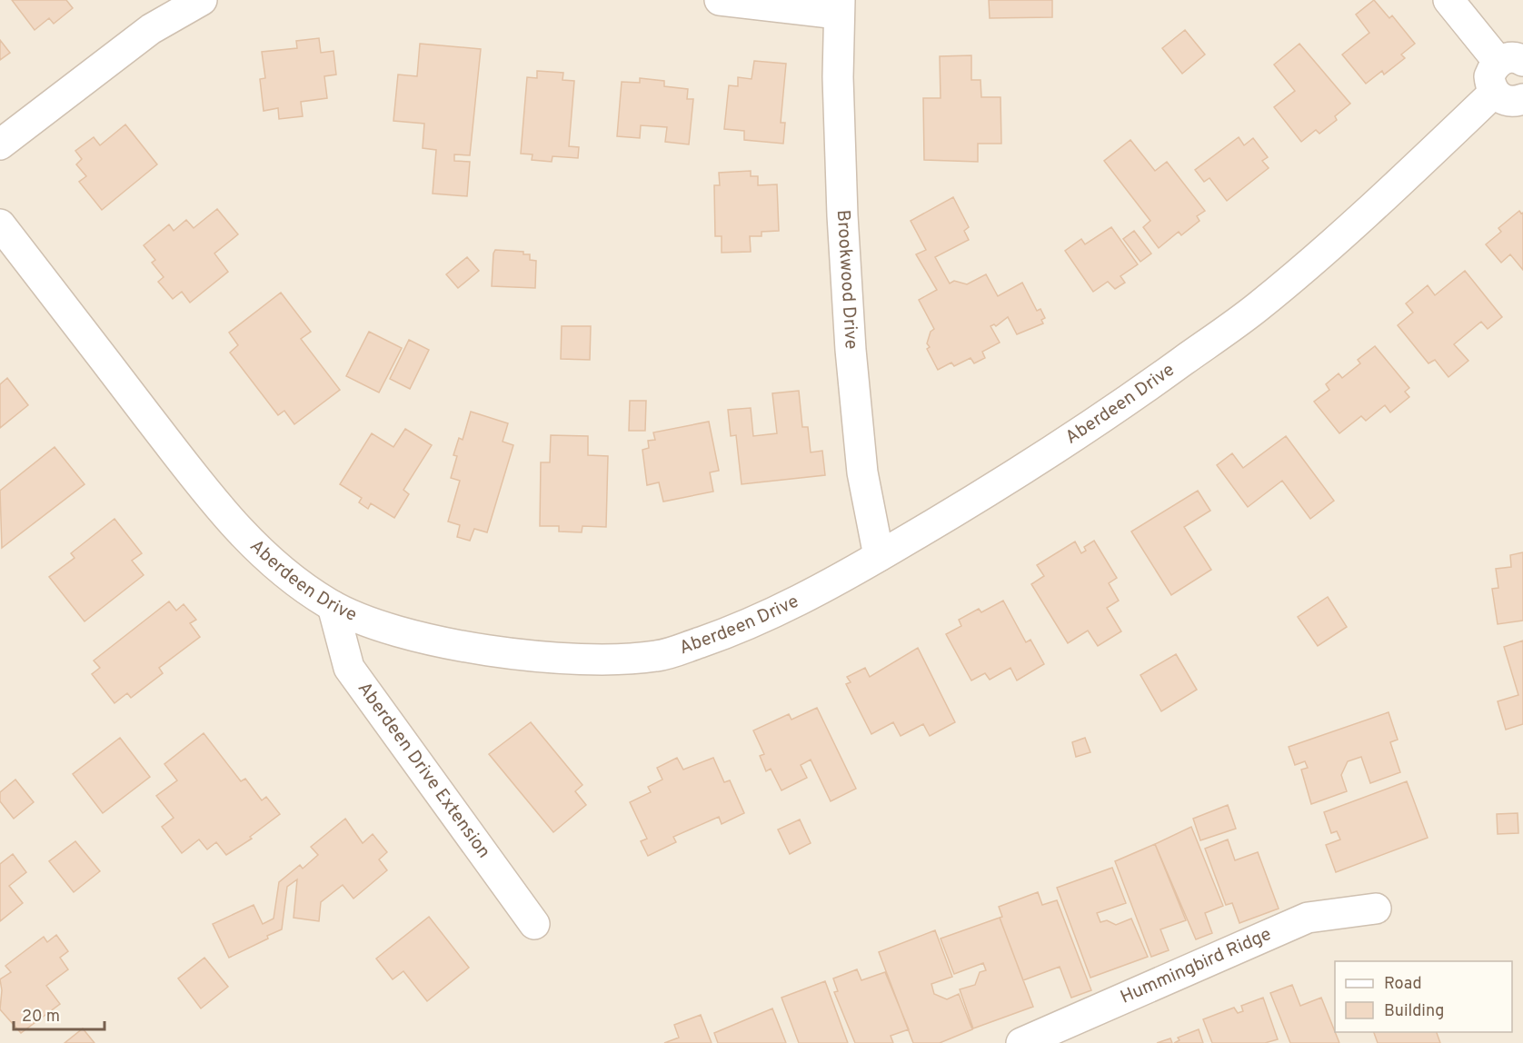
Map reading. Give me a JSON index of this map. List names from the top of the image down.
{
  "streets": {
    "street": [
      "Brookwood Drive",
      "Aberdeen Drive",
      "Aberdeen Drive Extension",
      "Hummingbird Ridge"
    ]
  },
  "crossings": [
    ["Brookwood Drive", "Aberdeen Drive"],
    ["Aberdeen Drive", "Aberdeen Drive Extension"]
  ],
  "legend": ["Road", "Building"],
  "scale_bar": "20 m"
}
